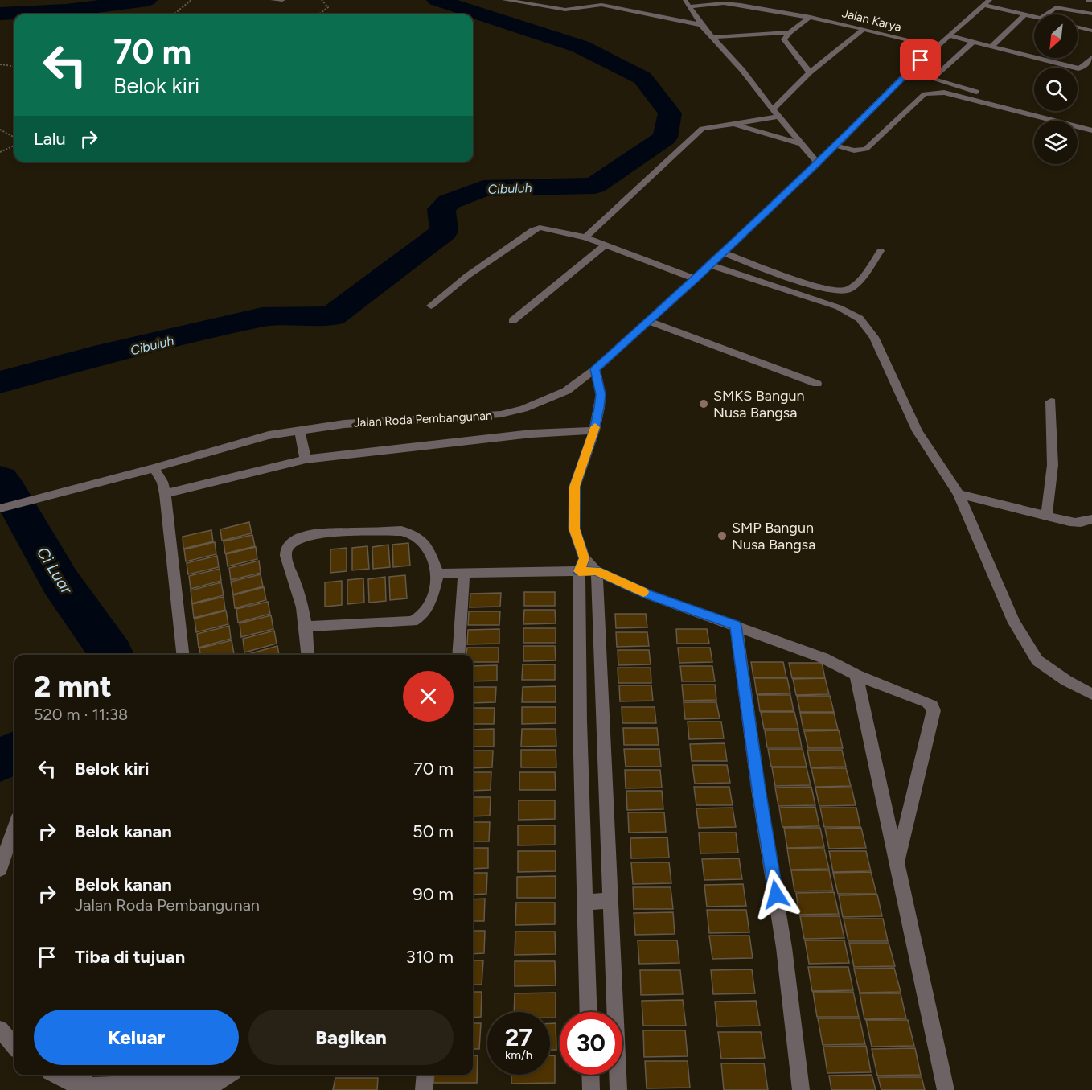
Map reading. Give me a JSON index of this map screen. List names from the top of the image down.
{
  "streets": {
    "street": ["Jalan Karya", "Jalan Roda Pembangunan"]
  },
  "crossings": [
    ["Jalan Karya", "Jalan Roda Pembangunan"]
  ],
  "water": ["Cibuluh", "Ci Luar"],
  "places": ["SMKS Bangun Nusa Bangsa", "SMP Bangun Nusa Bangsa"],
  "north": "bottom left",
  "page": {
    "turn": ["70 m", "Belok kiri"],
    "then": "Lalu",
    "heading": ["2 mnt", "520 m · 11:38"],
    "list": [
      {
        "name": "Belok kiri",
        "value": "70 m"
      },
      {
        "name": "Belok kanan",
        "value": "50 m"
      },
      {
        "name": "Belok kanan",
        "note": "Jalan Roda Pembangunan",
        "value": "90 m"
      },
      {
        "name": "Tiba di tujuan",
        "value": "310 m"
      }
    ],
    "buttons": ["Keluar", "Bagikan"],
    "speed": "27 km/h",
    "limit": "30"
  }
}
